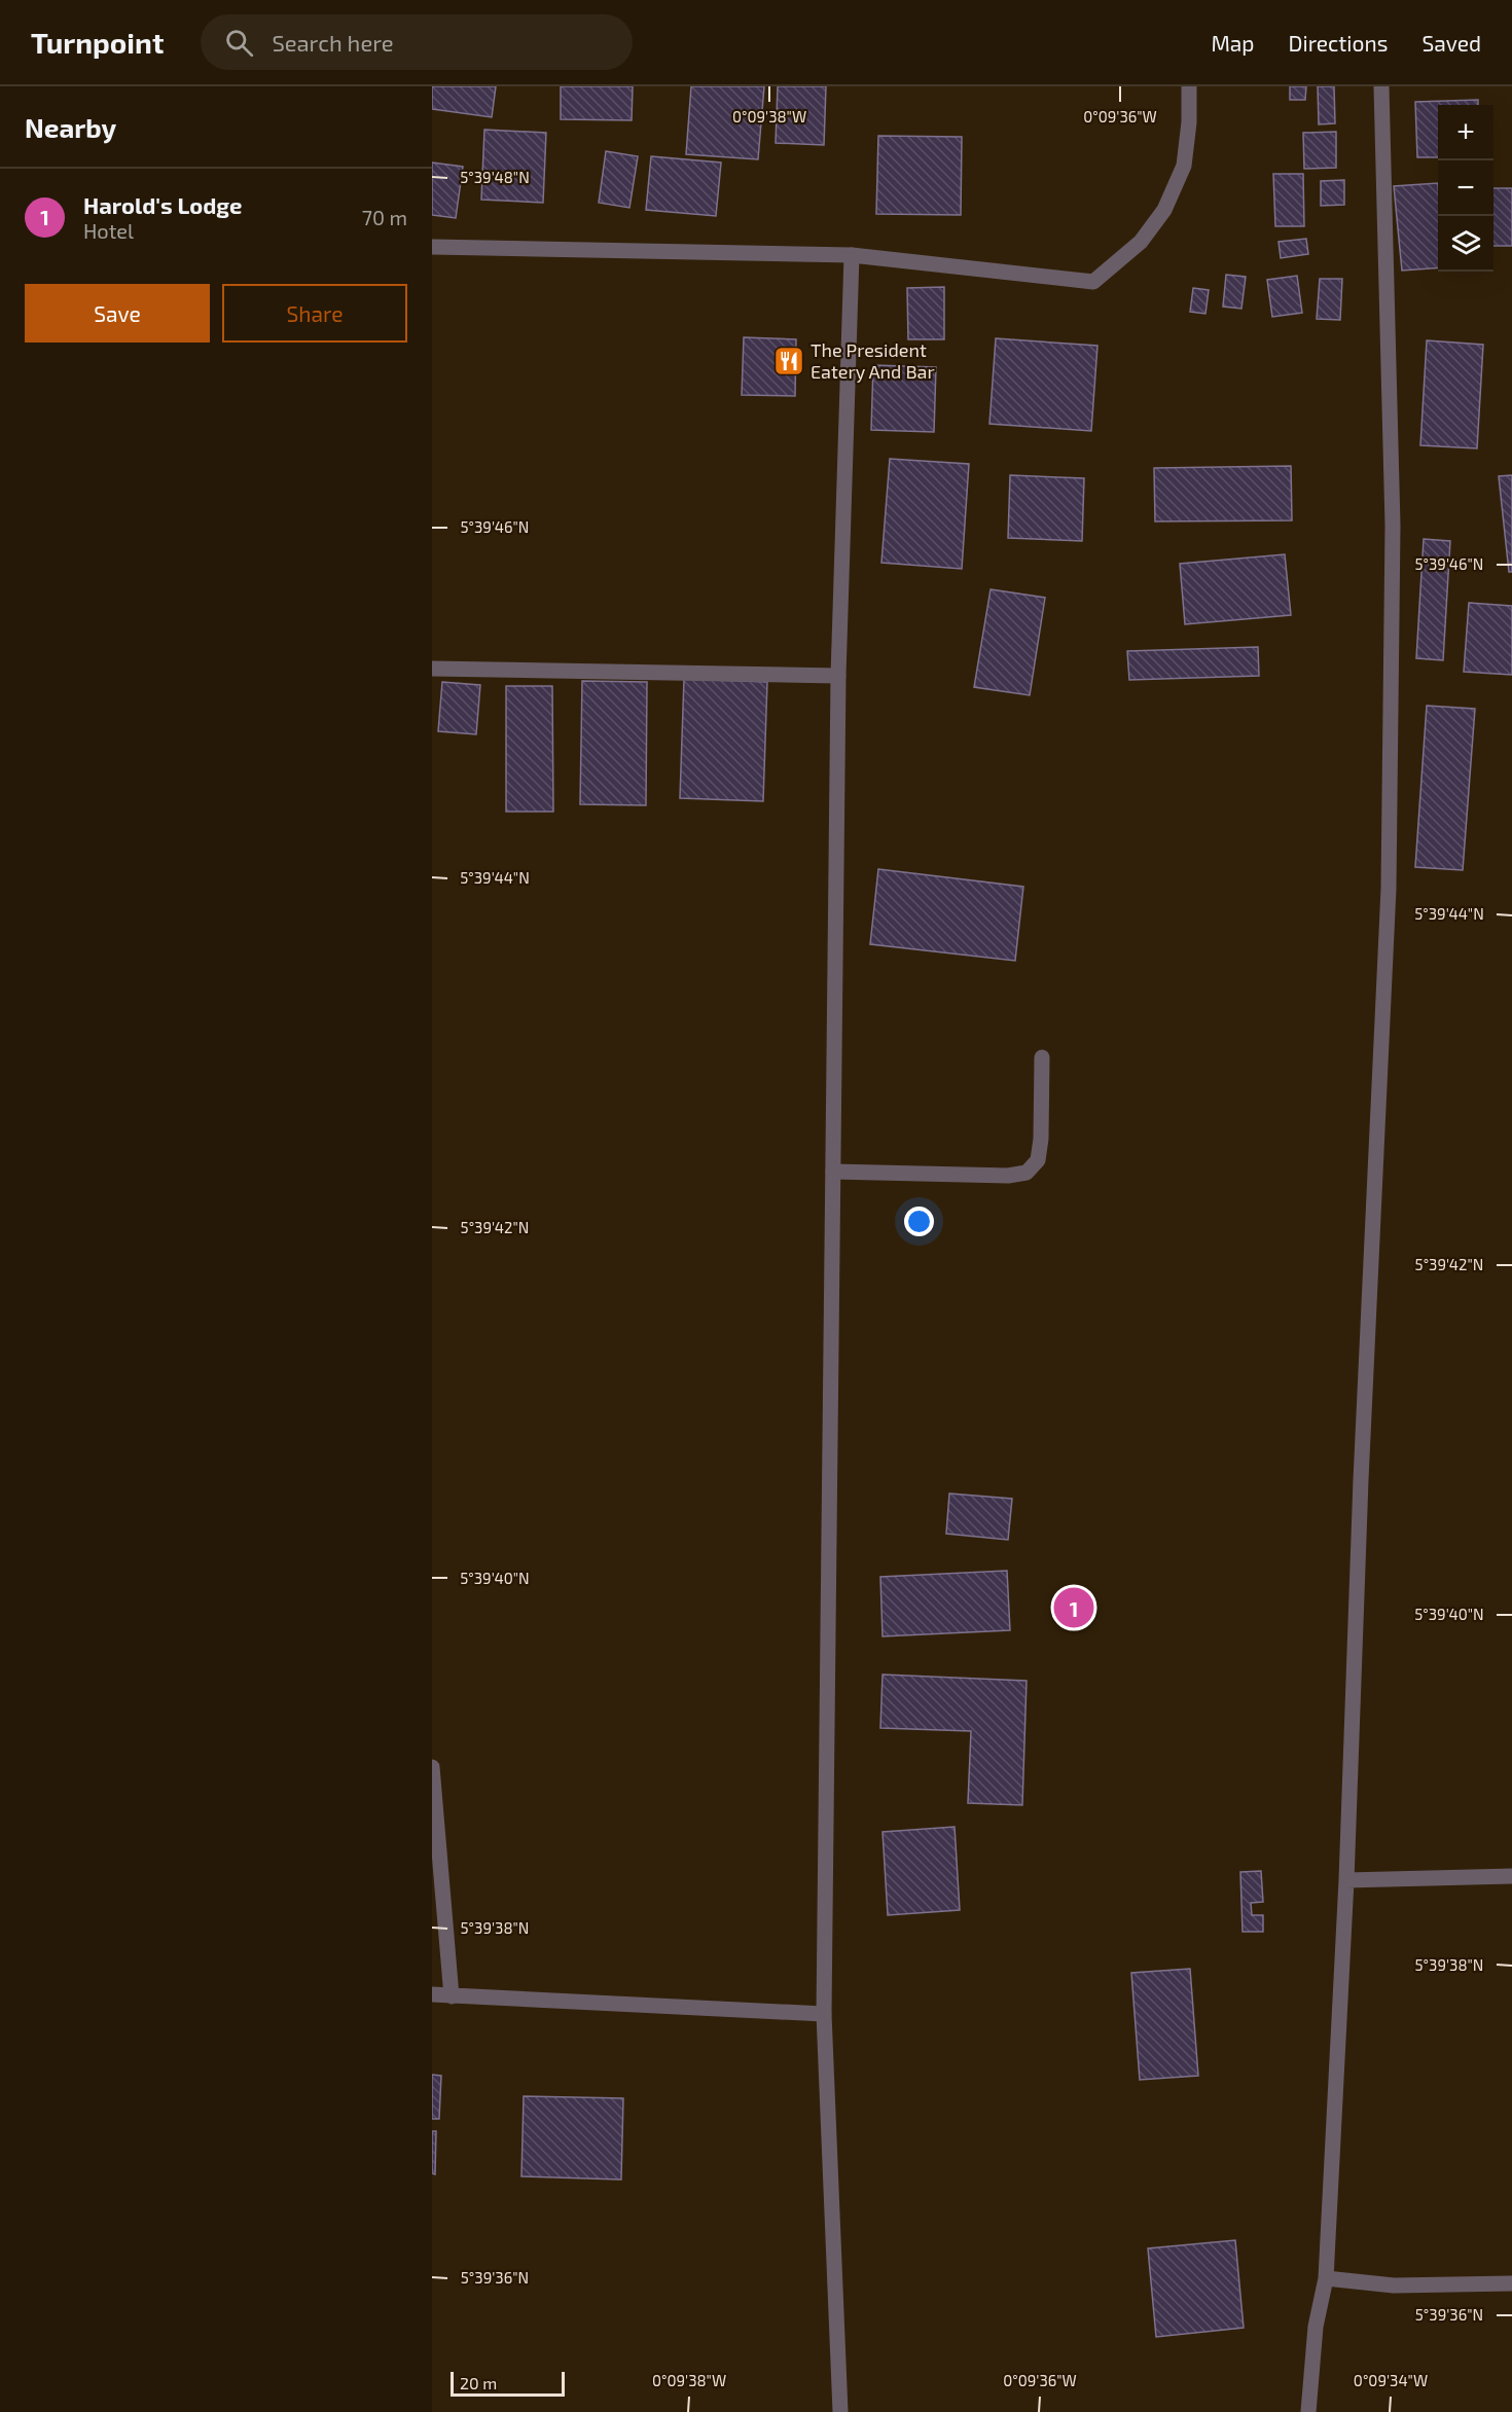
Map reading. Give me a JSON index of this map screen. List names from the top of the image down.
{
  "places": {
    "restaurant": ["The President Eatery And Bar"]
  },
  "scale_bar": "20 m",
  "page": {
    "header": "Turnpoint",
    "search": "Search here",
    "nav": ["Map", "Directions", "Saved"],
    "heading": "Nearby",
    "map_buttons": ["+", "−"],
    "list": [
      {
        "mark": "1",
        "name": "Harold's Lodge",
        "note": "Hotel",
        "value": "70 m"
      }
    ],
    "buttons": ["Save", "Share"],
    "pins": "1",
    "scale": "20 m"
  },
  "coordinates": [
    "0°09'38\"W",
    "0°09'36\"W",
    "5°39'48\"N",
    "5°39'46\"N",
    "5°39'44\"N",
    "5°39'42\"N",
    "5°39'40\"N",
    "5°39'38\"N",
    "5°39'36\"N",
    "0°09'34\"W"
  ]
}
